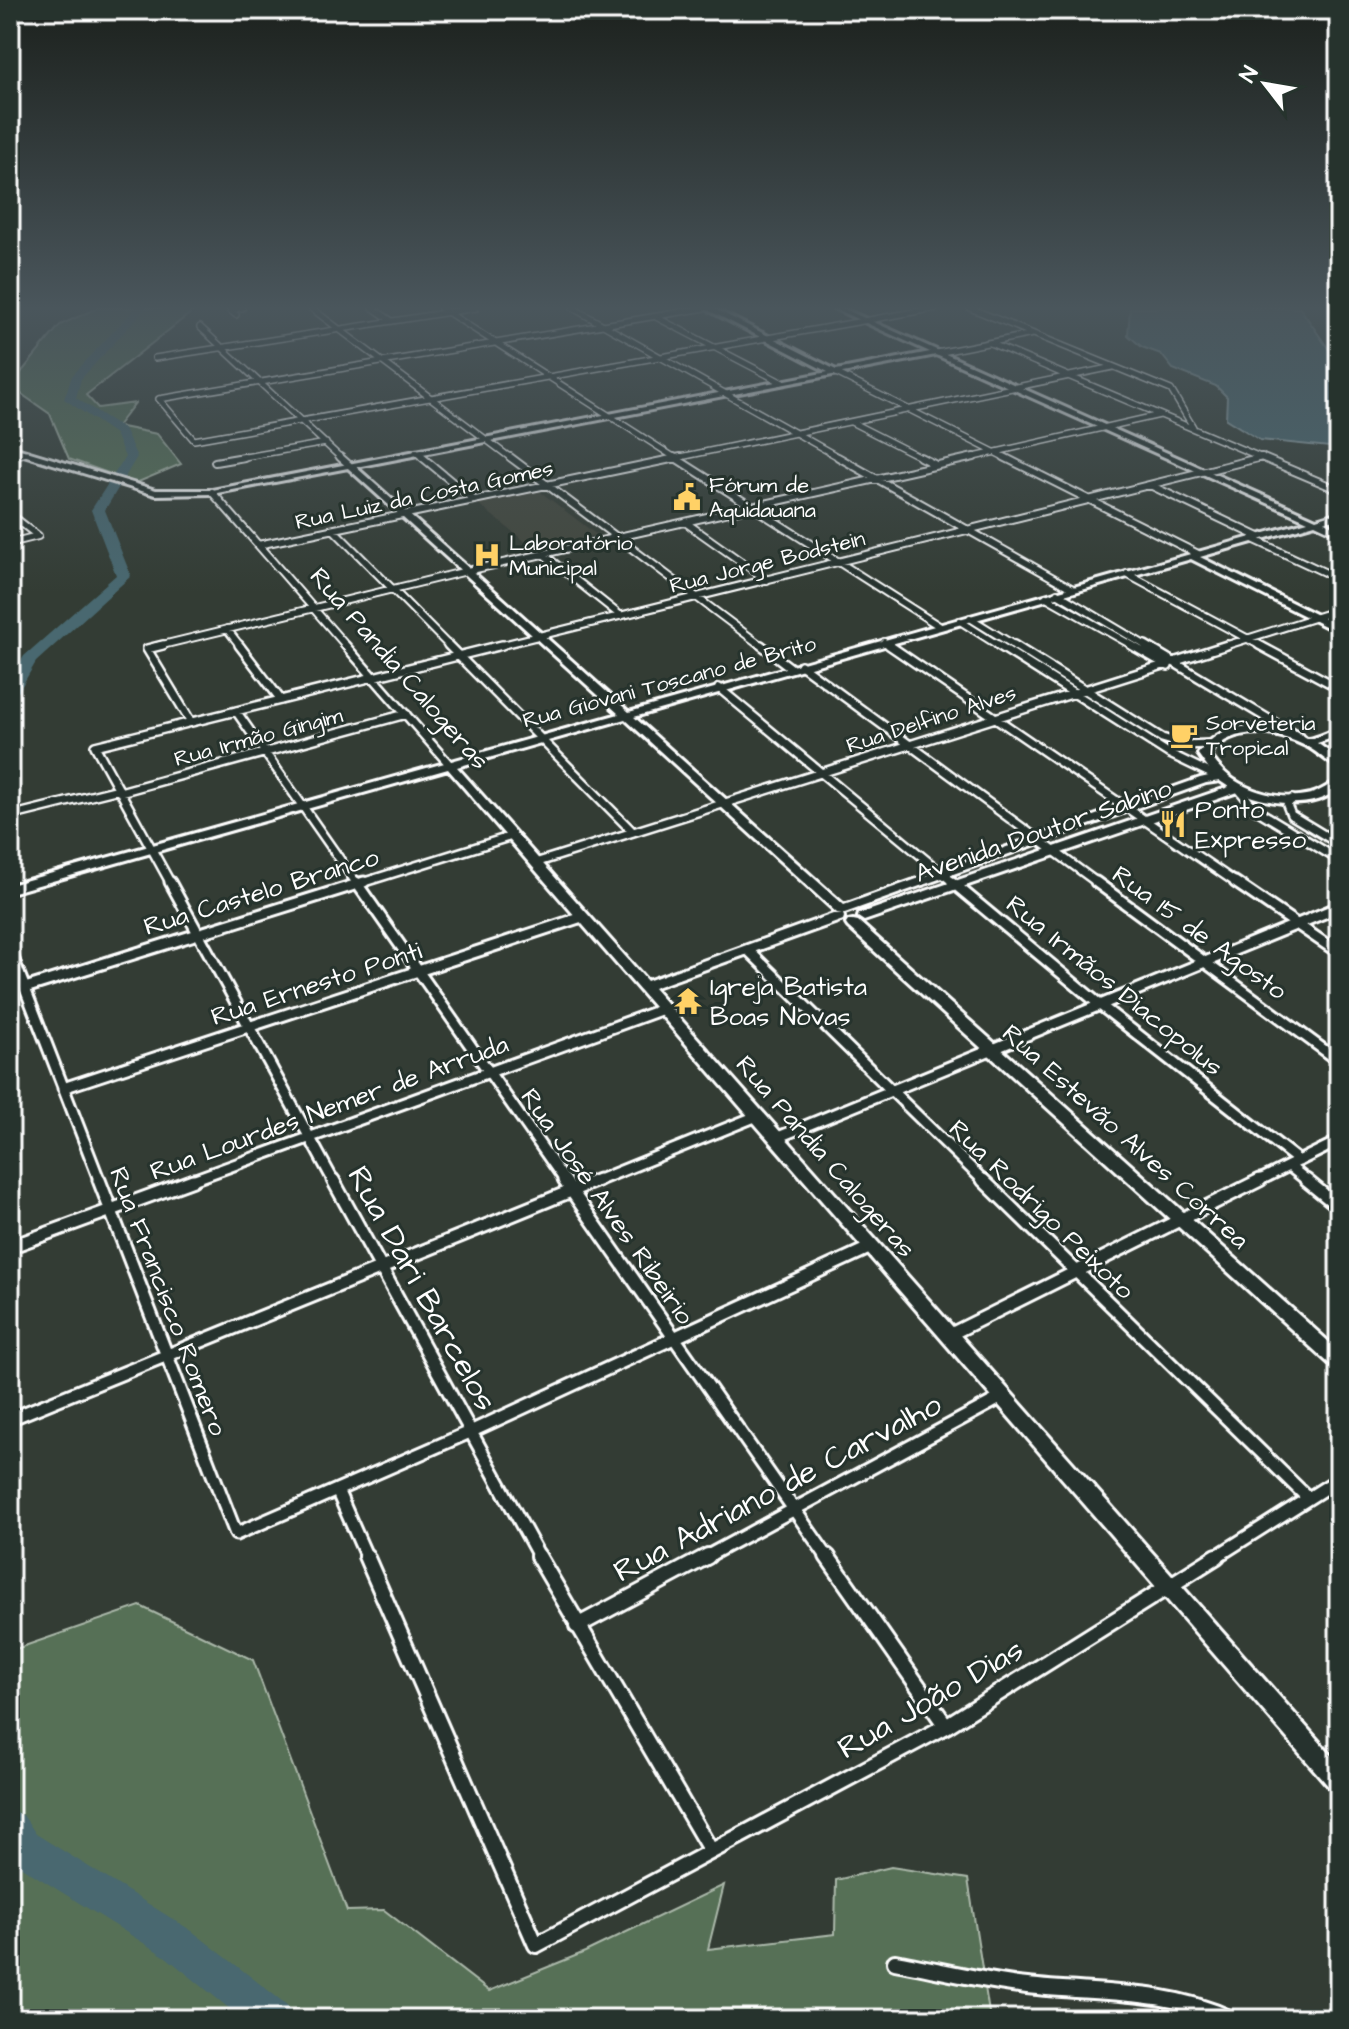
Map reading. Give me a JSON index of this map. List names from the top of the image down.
{
  "streets": {
    "main road": [
      "Rua Pandia Calogeras",
      "Rua Giovani Toscano de Brito",
      "Avenida Doutor Sabino",
      "Rua Estevão Alves Correa"
    ],
    "street": [
      "Rua Luiz da Costa Gomes",
      "Rua Jorge Bodstein",
      "Rua Delfino Alves",
      "Rua Irmão Gingim",
      "Rua Castelo Branco",
      "Rua 15 de Agosto",
      "Rua Ernesto Ponti",
      "Rua Irmãos Diacopolus",
      "Rua Lourdes Nemer de Arruda",
      "Rua José Alves Ribeirio",
      "Rua Rodrigo Peixoto",
      "Rua Dari Barcelos",
      "Rua Francisco Romero",
      "Rua Adriano de Carvalho",
      "Rua João Dias"
    ]
  },
  "crossings": [
    ["Rua Luiz da Costa Gomes", "Rua Pandia Calogeras"],
    ["Rua Luiz da Costa Gomes", "Rua 15 de Agosto"],
    ["Rua Jorge Bodstein", "Rua Pandia Calogeras"],
    ["Rua Jorge Bodstein", "Rua 15 de Agosto"],
    ["Rua Jorge Bodstein", "Rua José Alves Ribeirio"],
    ["Rua Jorge Bodstein", "Rua Dari Barcelos"],
    ["Rua Pandia Calogeras", "Rua Giovani Toscano de Brito"],
    ["Rua Pandia Calogeras", "Rua Delfino Alves"],
    ["Rua Pandia Calogeras", "Rua Irmão Gingim"],
    ["Rua Pandia Calogeras", "Avenida Doutor Sabino"],
    ["Rua Pandia Calogeras", "Rua Castelo Branco"],
    ["Rua Pandia Calogeras", "Rua Ernesto Ponti"],
    ["Rua Pandia Calogeras", "Rua Lourdes Nemer de Arruda"],
    ["Rua Pandia Calogeras", "Rua Adriano de Carvalho"],
    ["Rua Pandia Calogeras", "Rua João Dias"],
    ["Rua Giovani Toscano de Brito", "Rua 15 de Agosto"],
    ["Rua Giovani Toscano de Brito", "Rua Irmãos Diacopolus"],
    ["Rua Giovani Toscano de Brito", "Rua José Alves Ribeirio"],
    ["Rua Giovani Toscano de Brito", "Rua Dari Barcelos"],
    ["Rua Delfino Alves", "Rua 15 de Agosto"],
    ["Rua Delfino Alves", "Rua Irmãos Diacopolus"],
    ["Rua Irmão Gingim", "Rua José Alves Ribeirio"],
    ["Rua Irmão Gingim", "Rua Dari Barcelos"],
    ["Avenida Doutor Sabino", "Rua 15 de Agosto"],
    ["Avenida Doutor Sabino", "Rua Irmãos Diacopolus"],
    ["Avenida Doutor Sabino", "Rua Estevão Alves Correa"],
    ["Avenida Doutor Sabino", "Rua Rodrigo Peixoto"],
    ["Rua Castelo Branco", "Rua José Alves Ribeirio"],
    ["Rua Castelo Branco", "Rua Dari Barcelos"],
    ["Rua Castelo Branco", "Rua Francisco Romero"],
    ["Rua Ernesto Ponti", "Rua José Alves Ribeirio"],
    ["Rua Ernesto Ponti", "Rua Dari Barcelos"],
    ["Rua Ernesto Ponti", "Rua Francisco Romero"],
    ["Rua Lourdes Nemer de Arruda", "Rua José Alves Ribeirio"],
    ["Rua Lourdes Nemer de Arruda", "Rua Dari Barcelos"],
    ["Rua Lourdes Nemer de Arruda", "Rua Francisco Romero"],
    ["Rua José Alves Ribeirio", "Rua Adriano de Carvalho"],
    ["Rua José Alves Ribeirio", "Rua João Dias"],
    ["Rua Rodrigo Peixoto", "Rua João Dias"],
    ["Rua Dari Barcelos", "Rua Adriano de Carvalho"],
    ["Rua Dari Barcelos", "Rua João Dias"],
    ["Rua Francisco Romero", "Rua João Dias"]
  ],
  "places": {
    "public building": ["Fórum de Aquidauana"],
    "hospital": ["Laboratório Municipal"],
    "cafe": ["Sorveteria Tropical"],
    "restaurant": ["Ponto Expresso"],
    "temple": ["Igreja Batista Boas Novas"]
  },
  "north": "top left"
}
